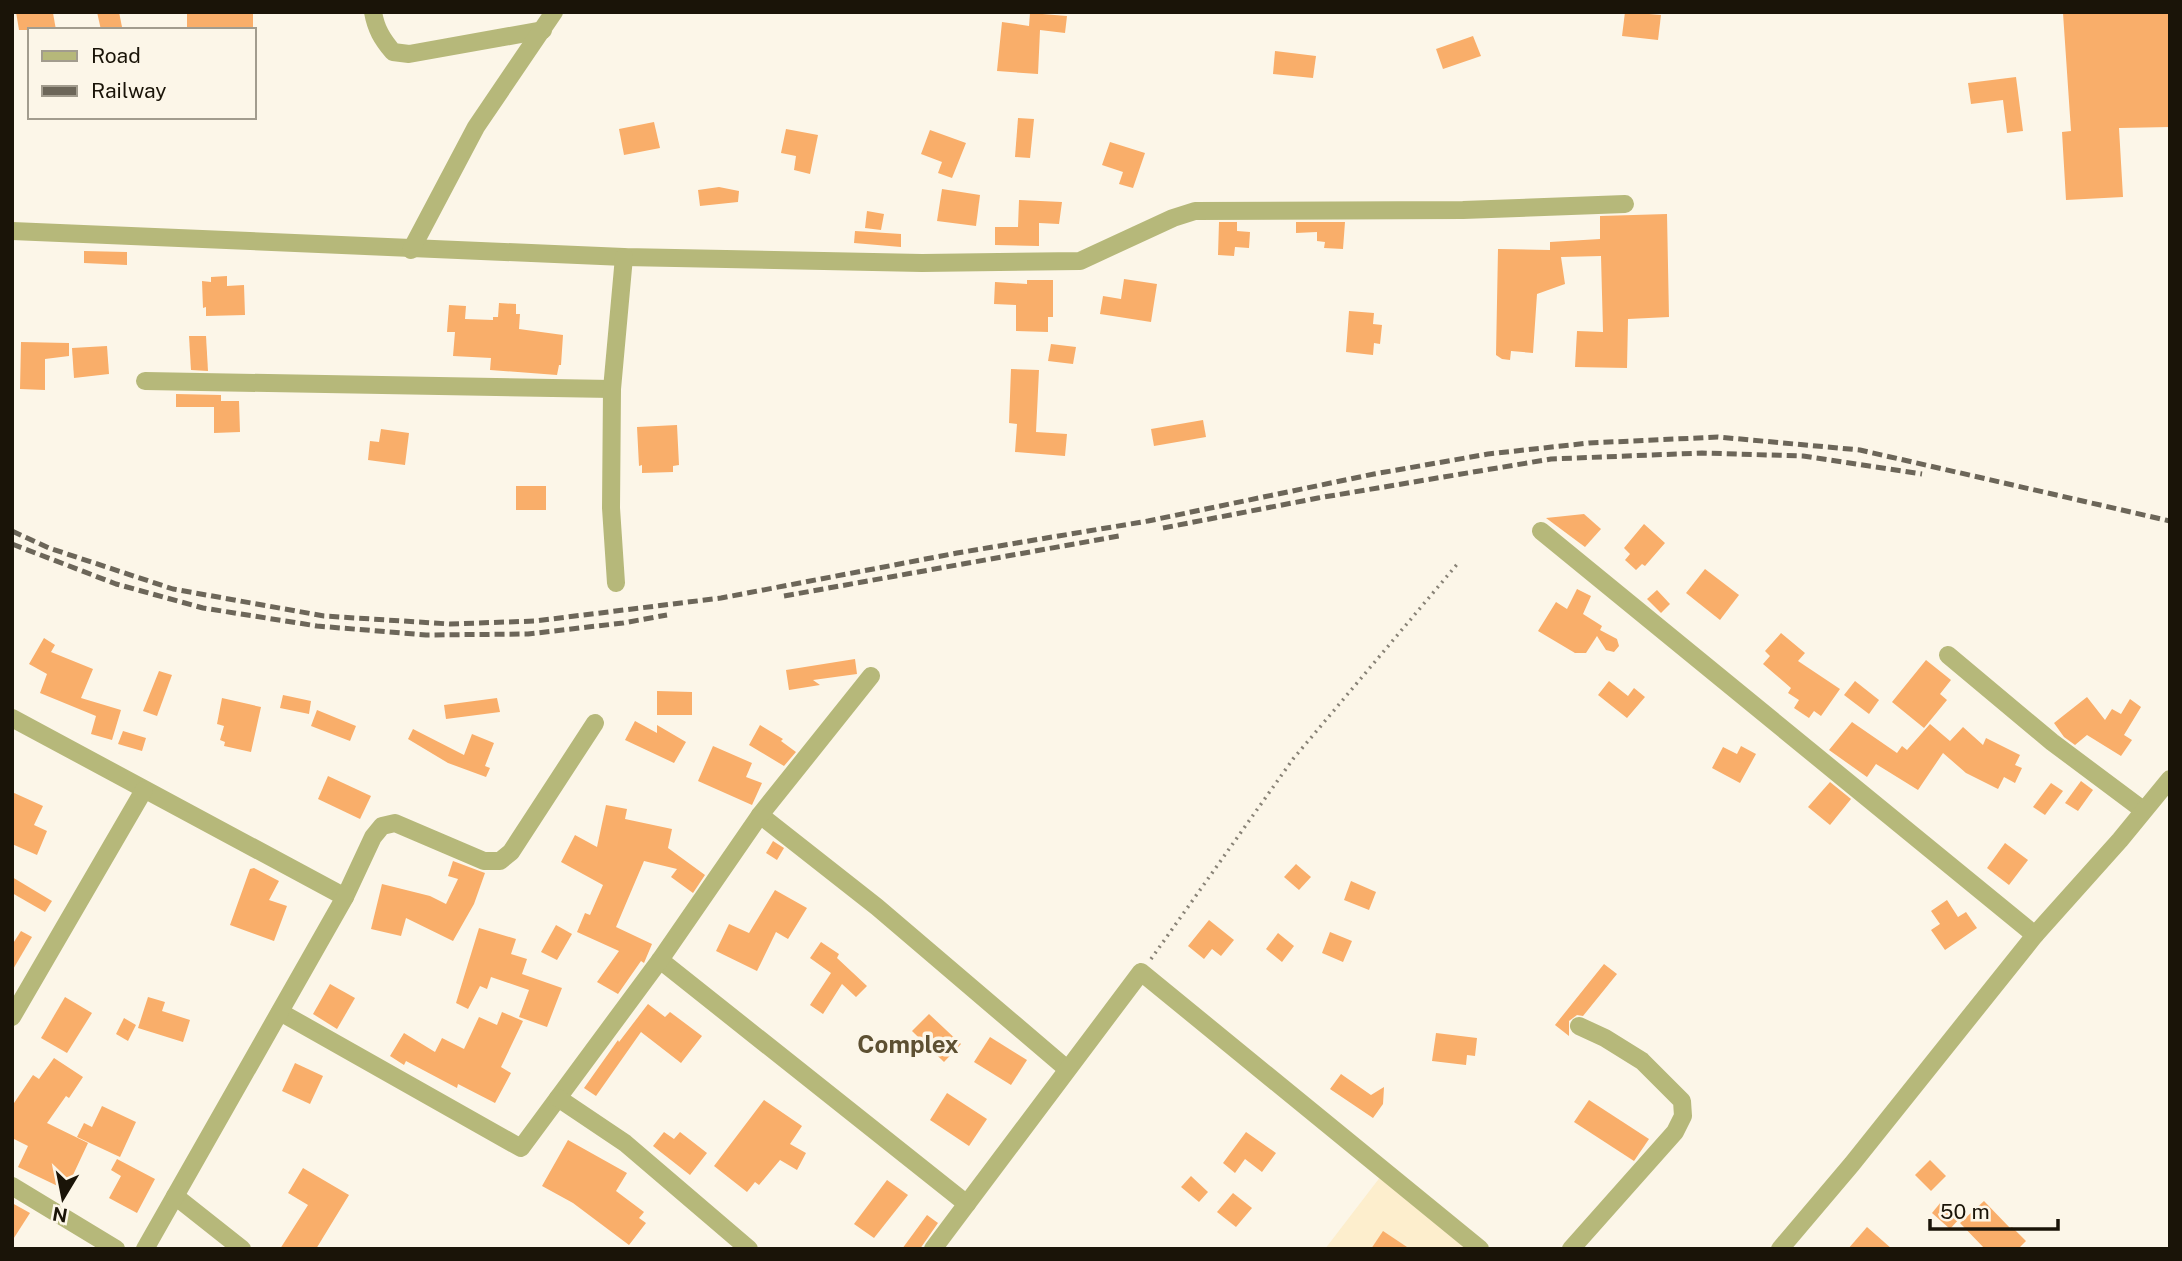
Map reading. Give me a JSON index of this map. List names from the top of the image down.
{
  "districts": ["Complex"],
  "legend": ["Road", "Railway"],
  "scale_bar": "50 m",
  "north": "bottom"
}
